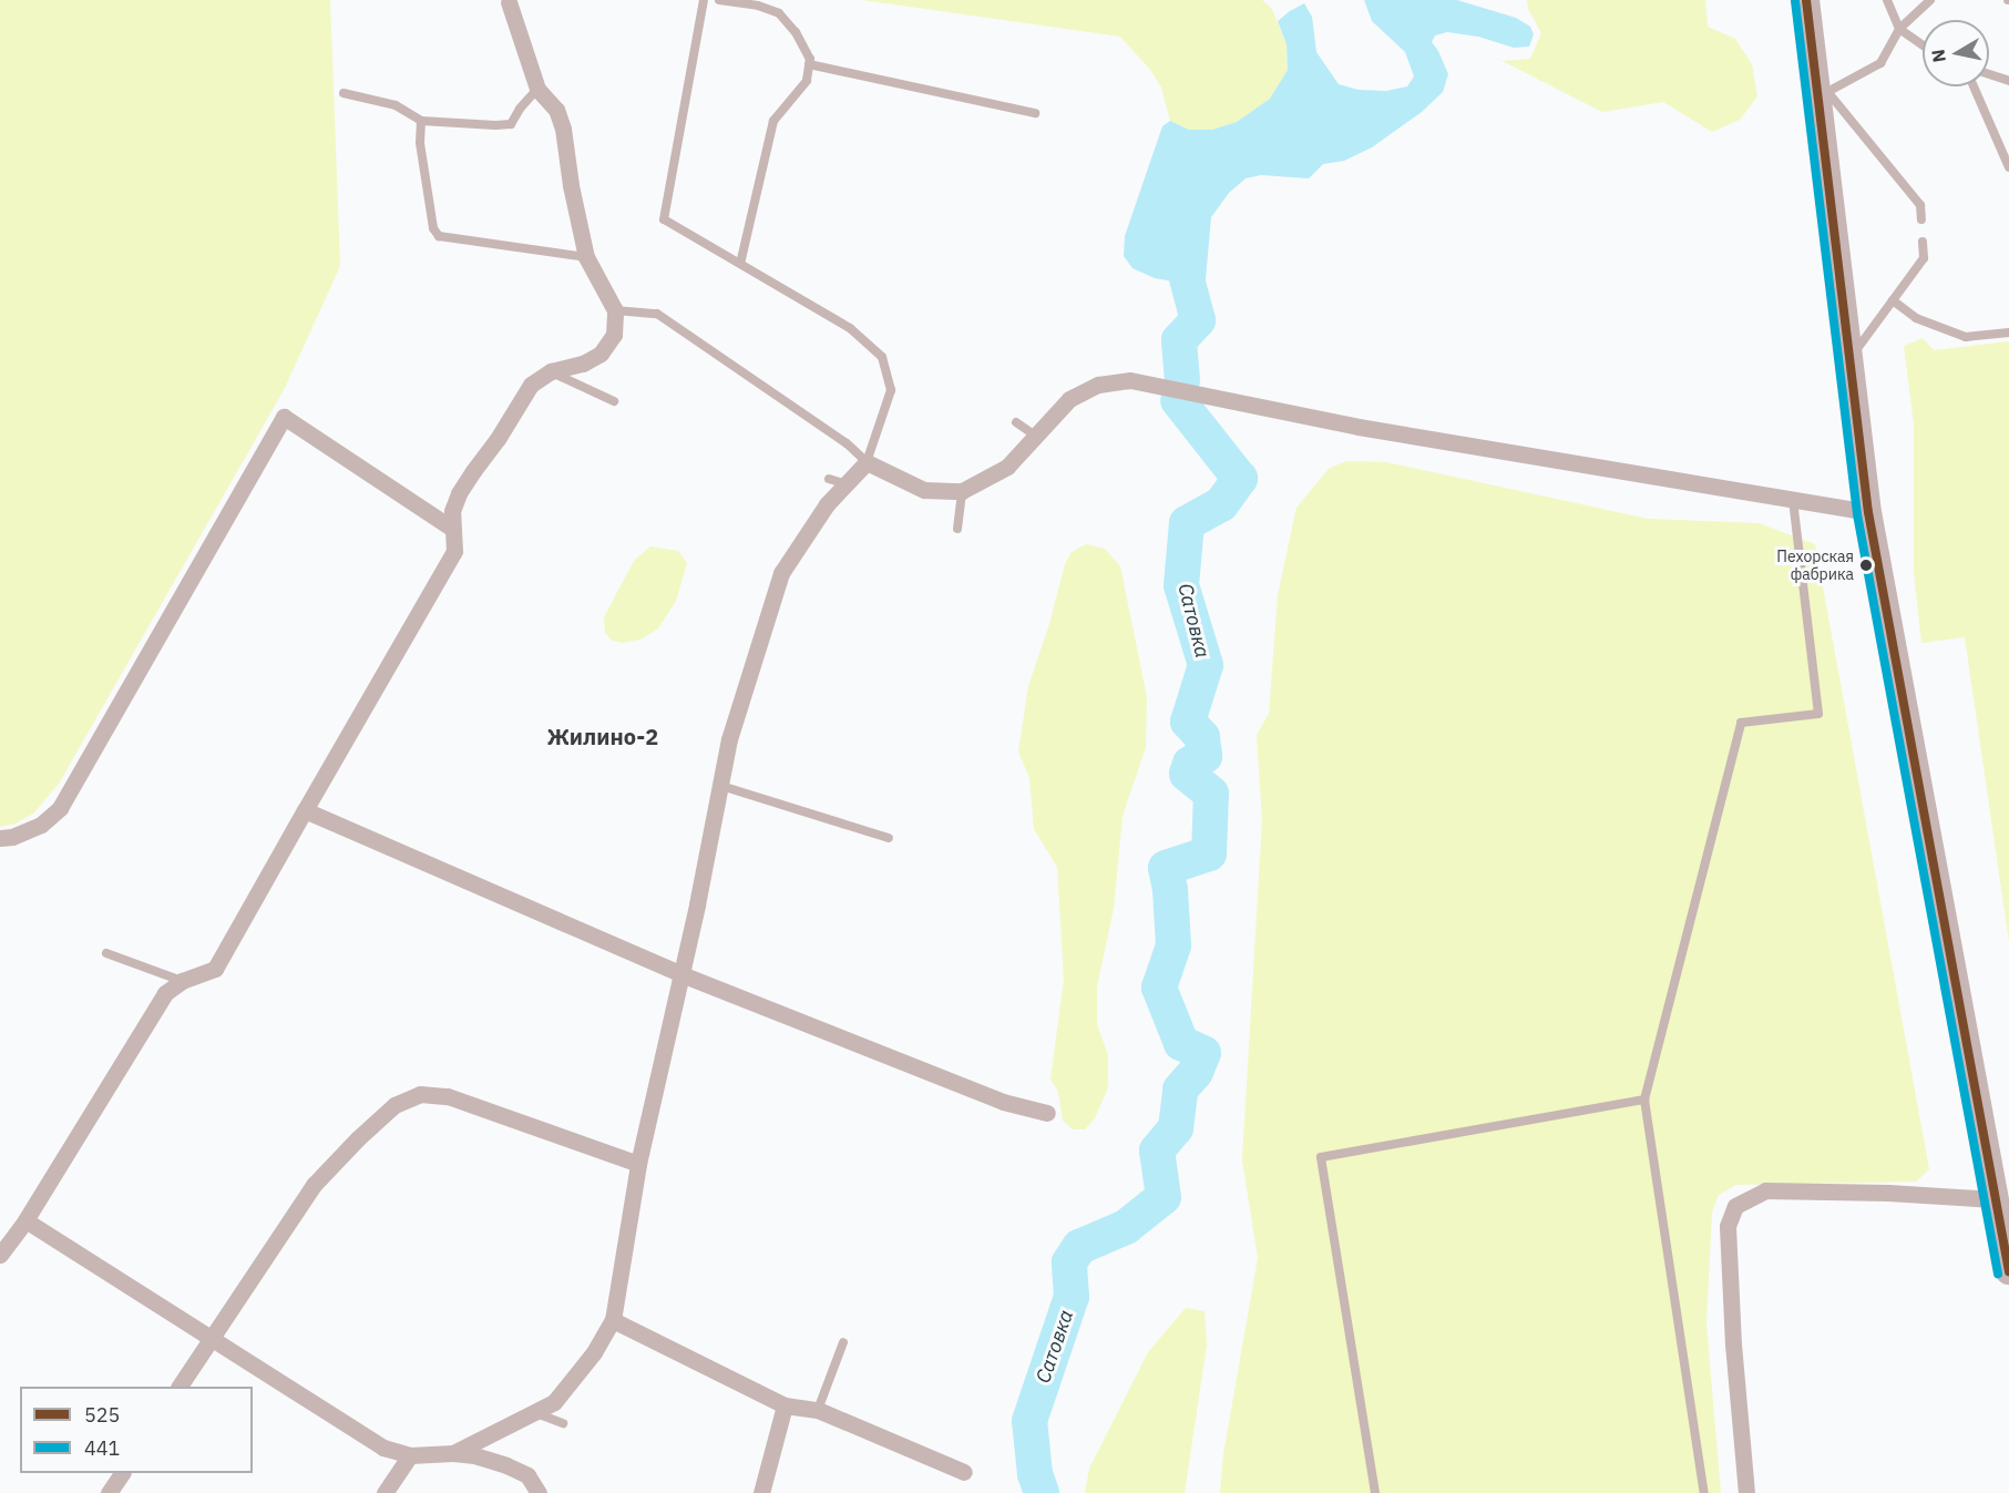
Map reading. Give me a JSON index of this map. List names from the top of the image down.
{
  "districts": ["Жилино-2"],
  "water": ["Сатовка"],
  "places": ["Пехорская фабрика"],
  "lines": ["transit line 525", "transit line 441"],
  "legend": ["525", "441"],
  "north": "left"
}
